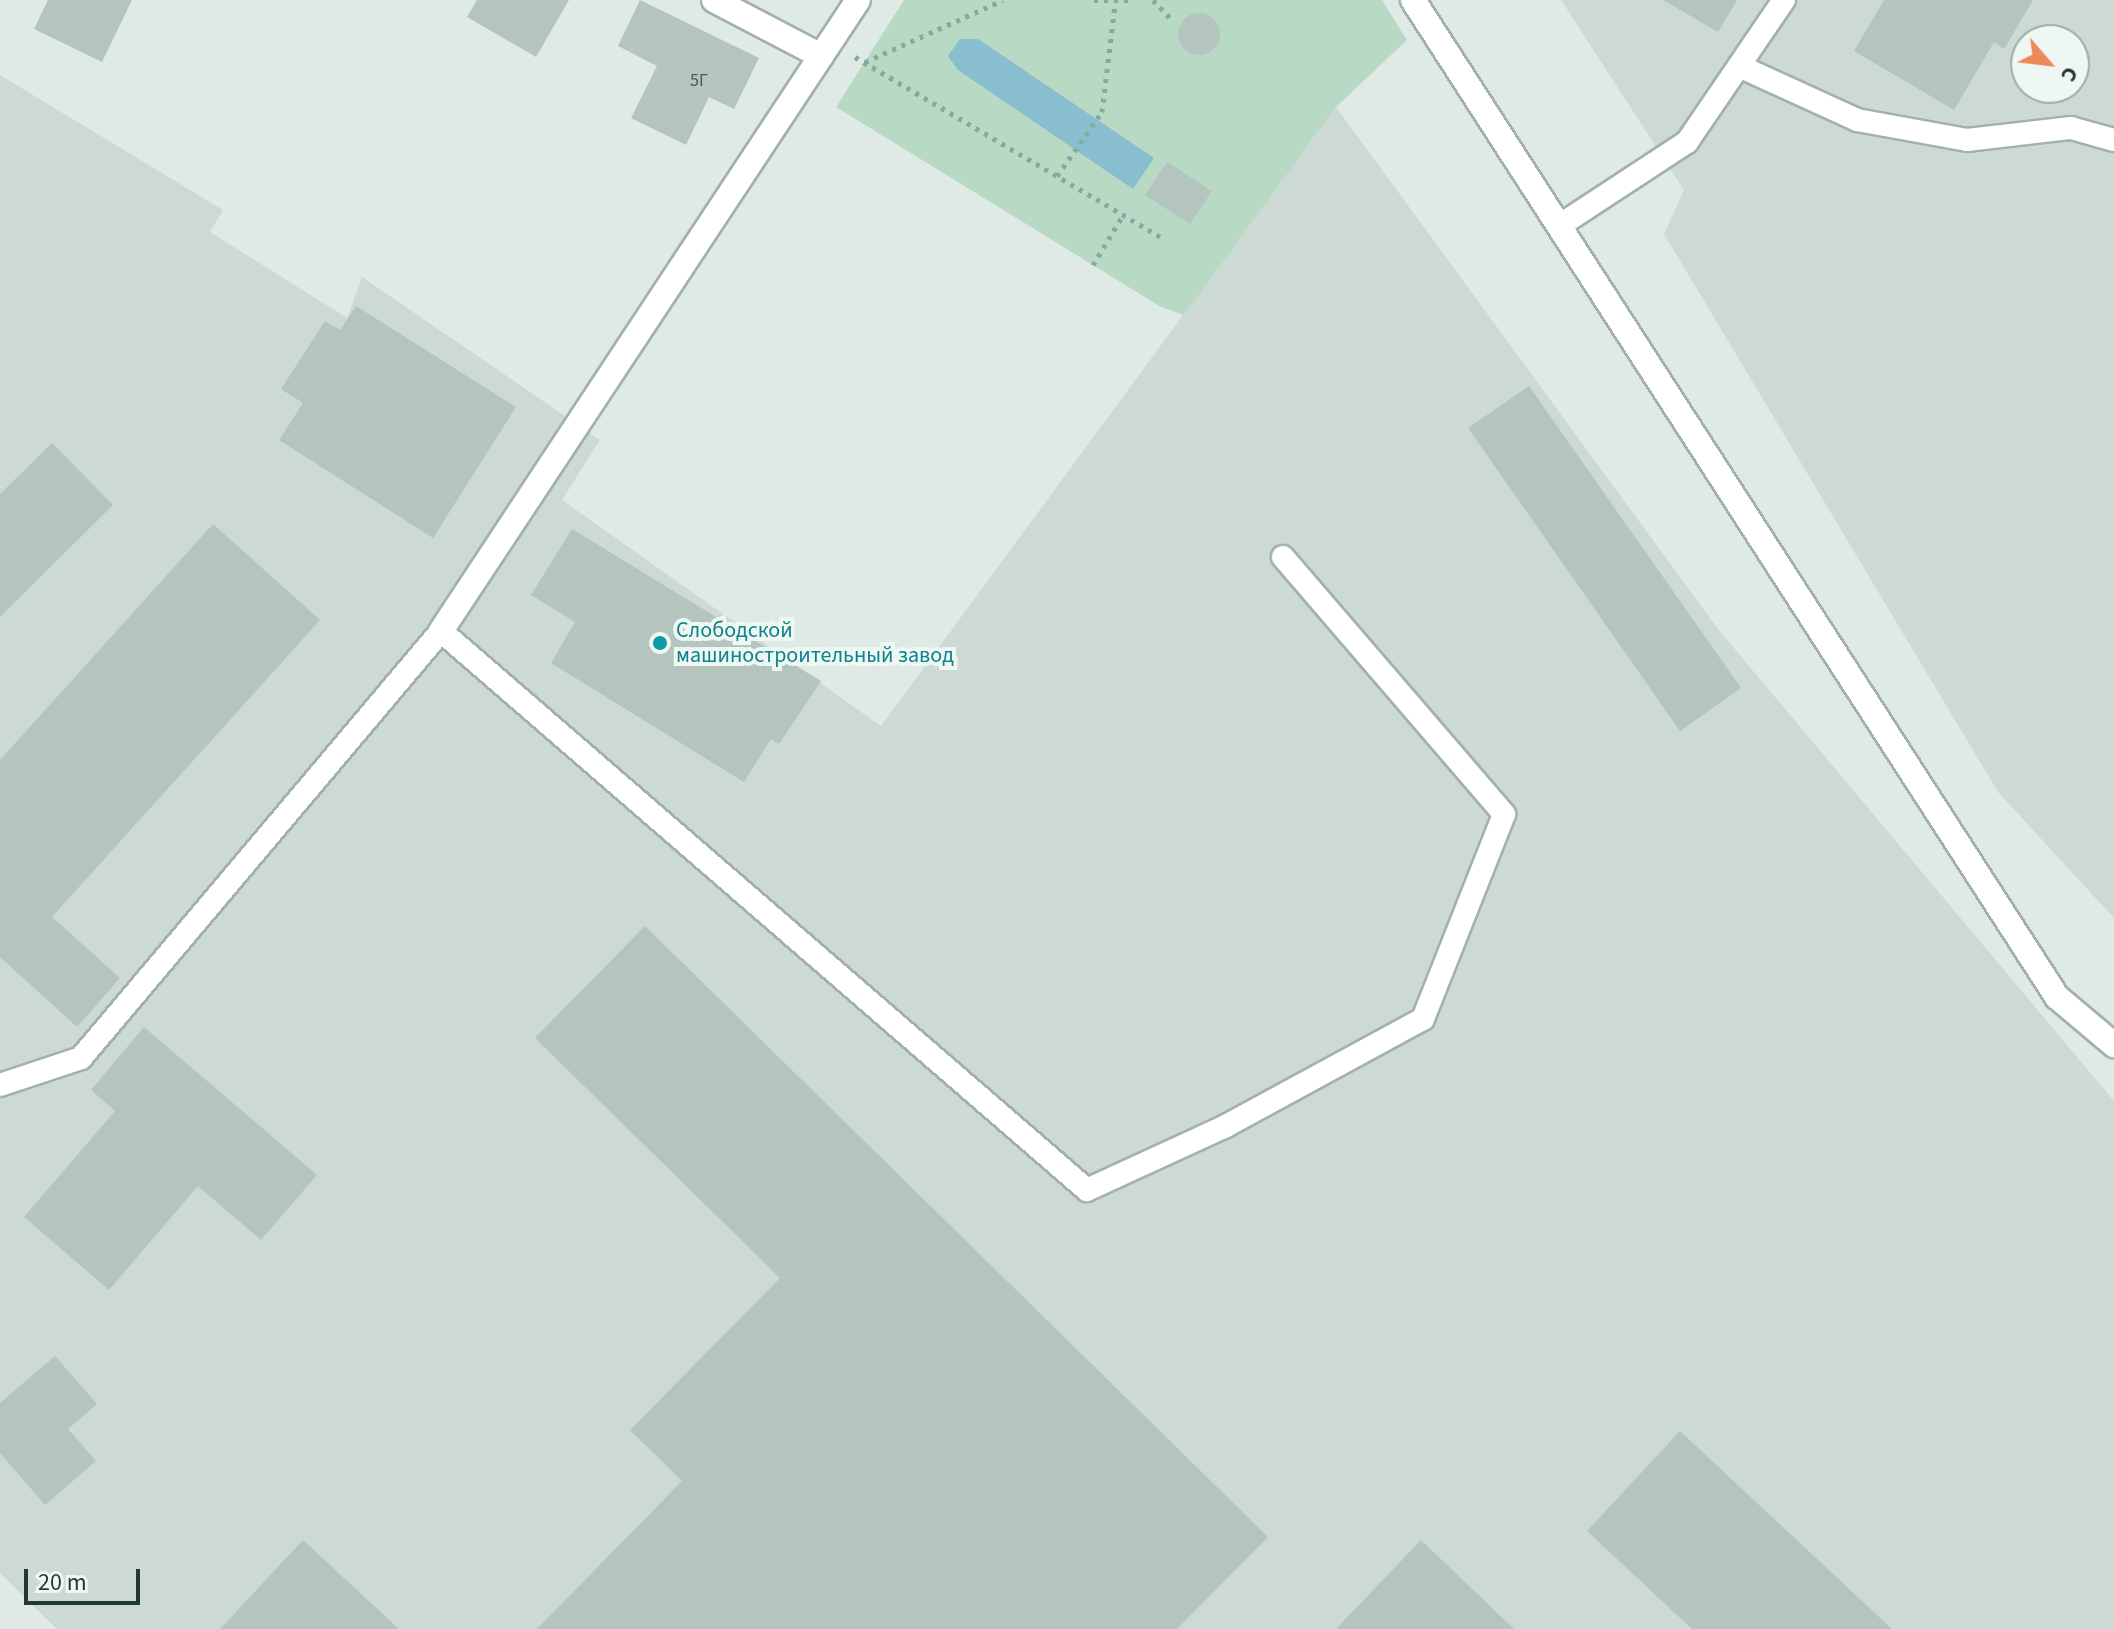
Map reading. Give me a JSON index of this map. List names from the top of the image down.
{
  "places": ["Слободской машиностроительный завод"],
  "house_numbers": ["5Г"],
  "scale_bar": "20 m",
  "north": "bottom right"
}
